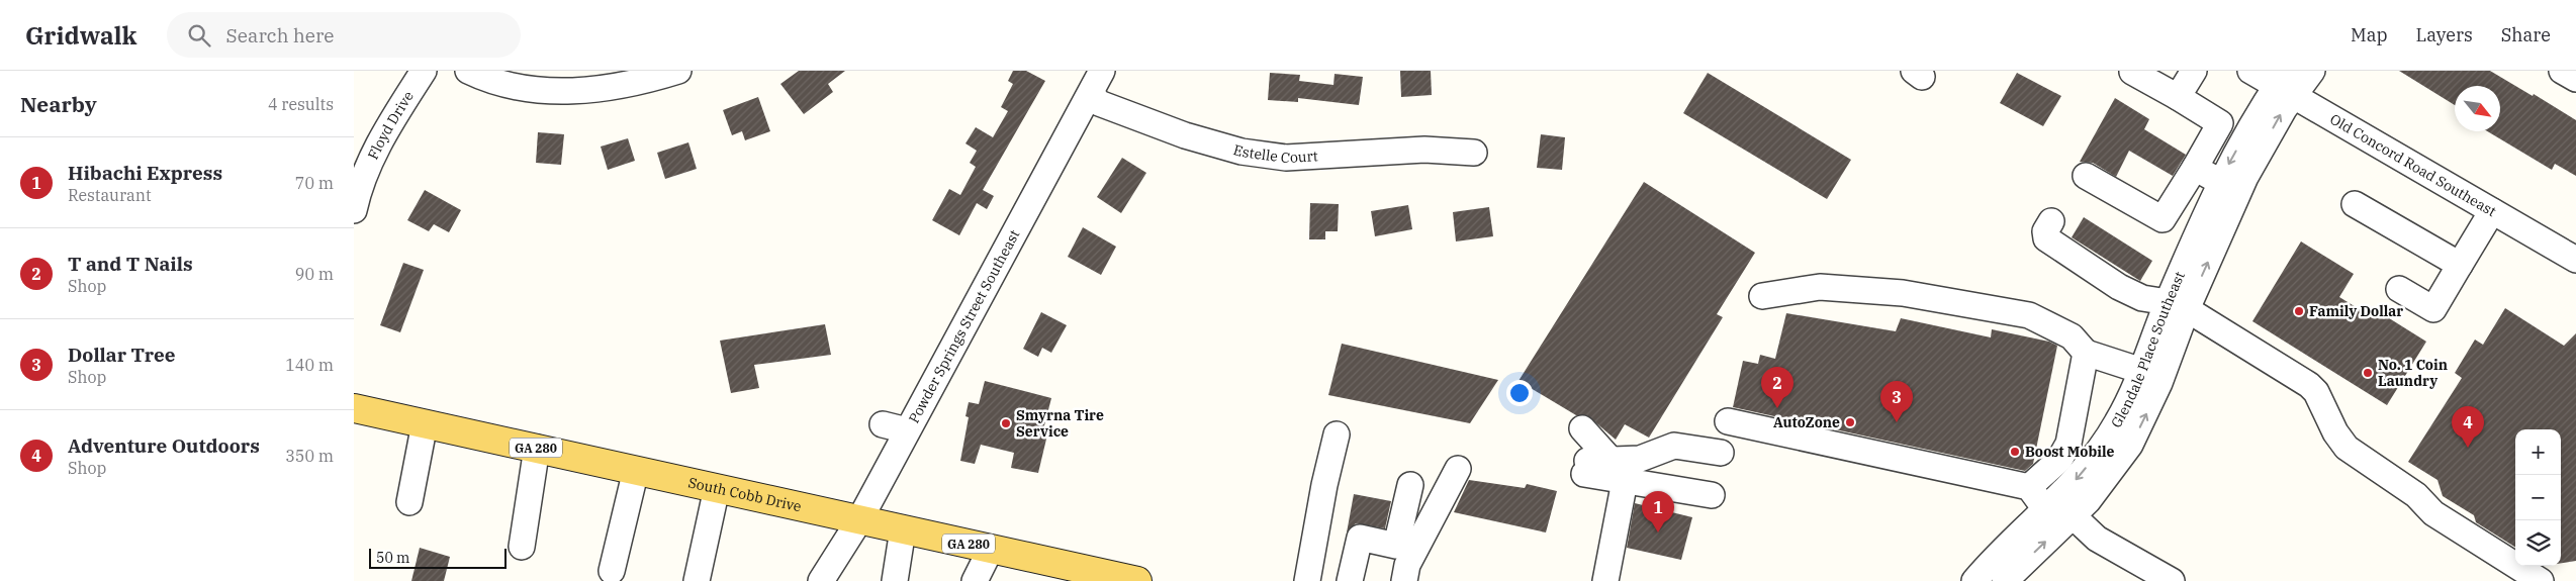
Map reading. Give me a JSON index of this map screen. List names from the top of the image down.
{
  "streets": {
    "main road": ["GA 280", "South Cobb Drive"],
    "street": [
      "Floyd Drive",
      "Estelle Court",
      "Old Concord Road Southeast",
      "Powder Springs Street Southeast",
      "Glendale Place Southeast"
    ]
  },
  "crossings": [
    ["Estelle Court", "Powder Springs Street Southeast"],
    ["Old Concord Road Southeast", "Glendale Place Southeast"],
    ["Powder Springs Street Southeast", "South Cobb Drive"]
  ],
  "places": [
    "Family Dollar",
    "No. 1 Coin Laundry",
    "AutoZone",
    "Smyrna Tire Service",
    "Boost Mobile"
  ],
  "scale_bar": "50 m",
  "north": "bottom right",
  "page": {
    "header": "Gridwalk",
    "search": "Search here",
    "nav": ["Map", "Layers", "Share"],
    "heading": ["Nearby", "4 results"],
    "list": [
      {
        "mark": "1",
        "name": "Hibachi Express",
        "note": "Restaurant",
        "value": "70 m"
      },
      {
        "mark": "2",
        "name": "T and T Nails",
        "note": "Shop",
        "value": "90 m"
      },
      {
        "mark": "3",
        "name": "Dollar Tree",
        "note": "Shop",
        "value": "140 m"
      },
      {
        "mark": "4",
        "name": "Adventure Outdoors",
        "note": "Shop",
        "value": "350 m"
      }
    ],
    "pins": [
      "2",
      "3",
      "4",
      "1"
    ],
    "map_buttons": ["+", "−"],
    "scale": "50 m"
  }
}
